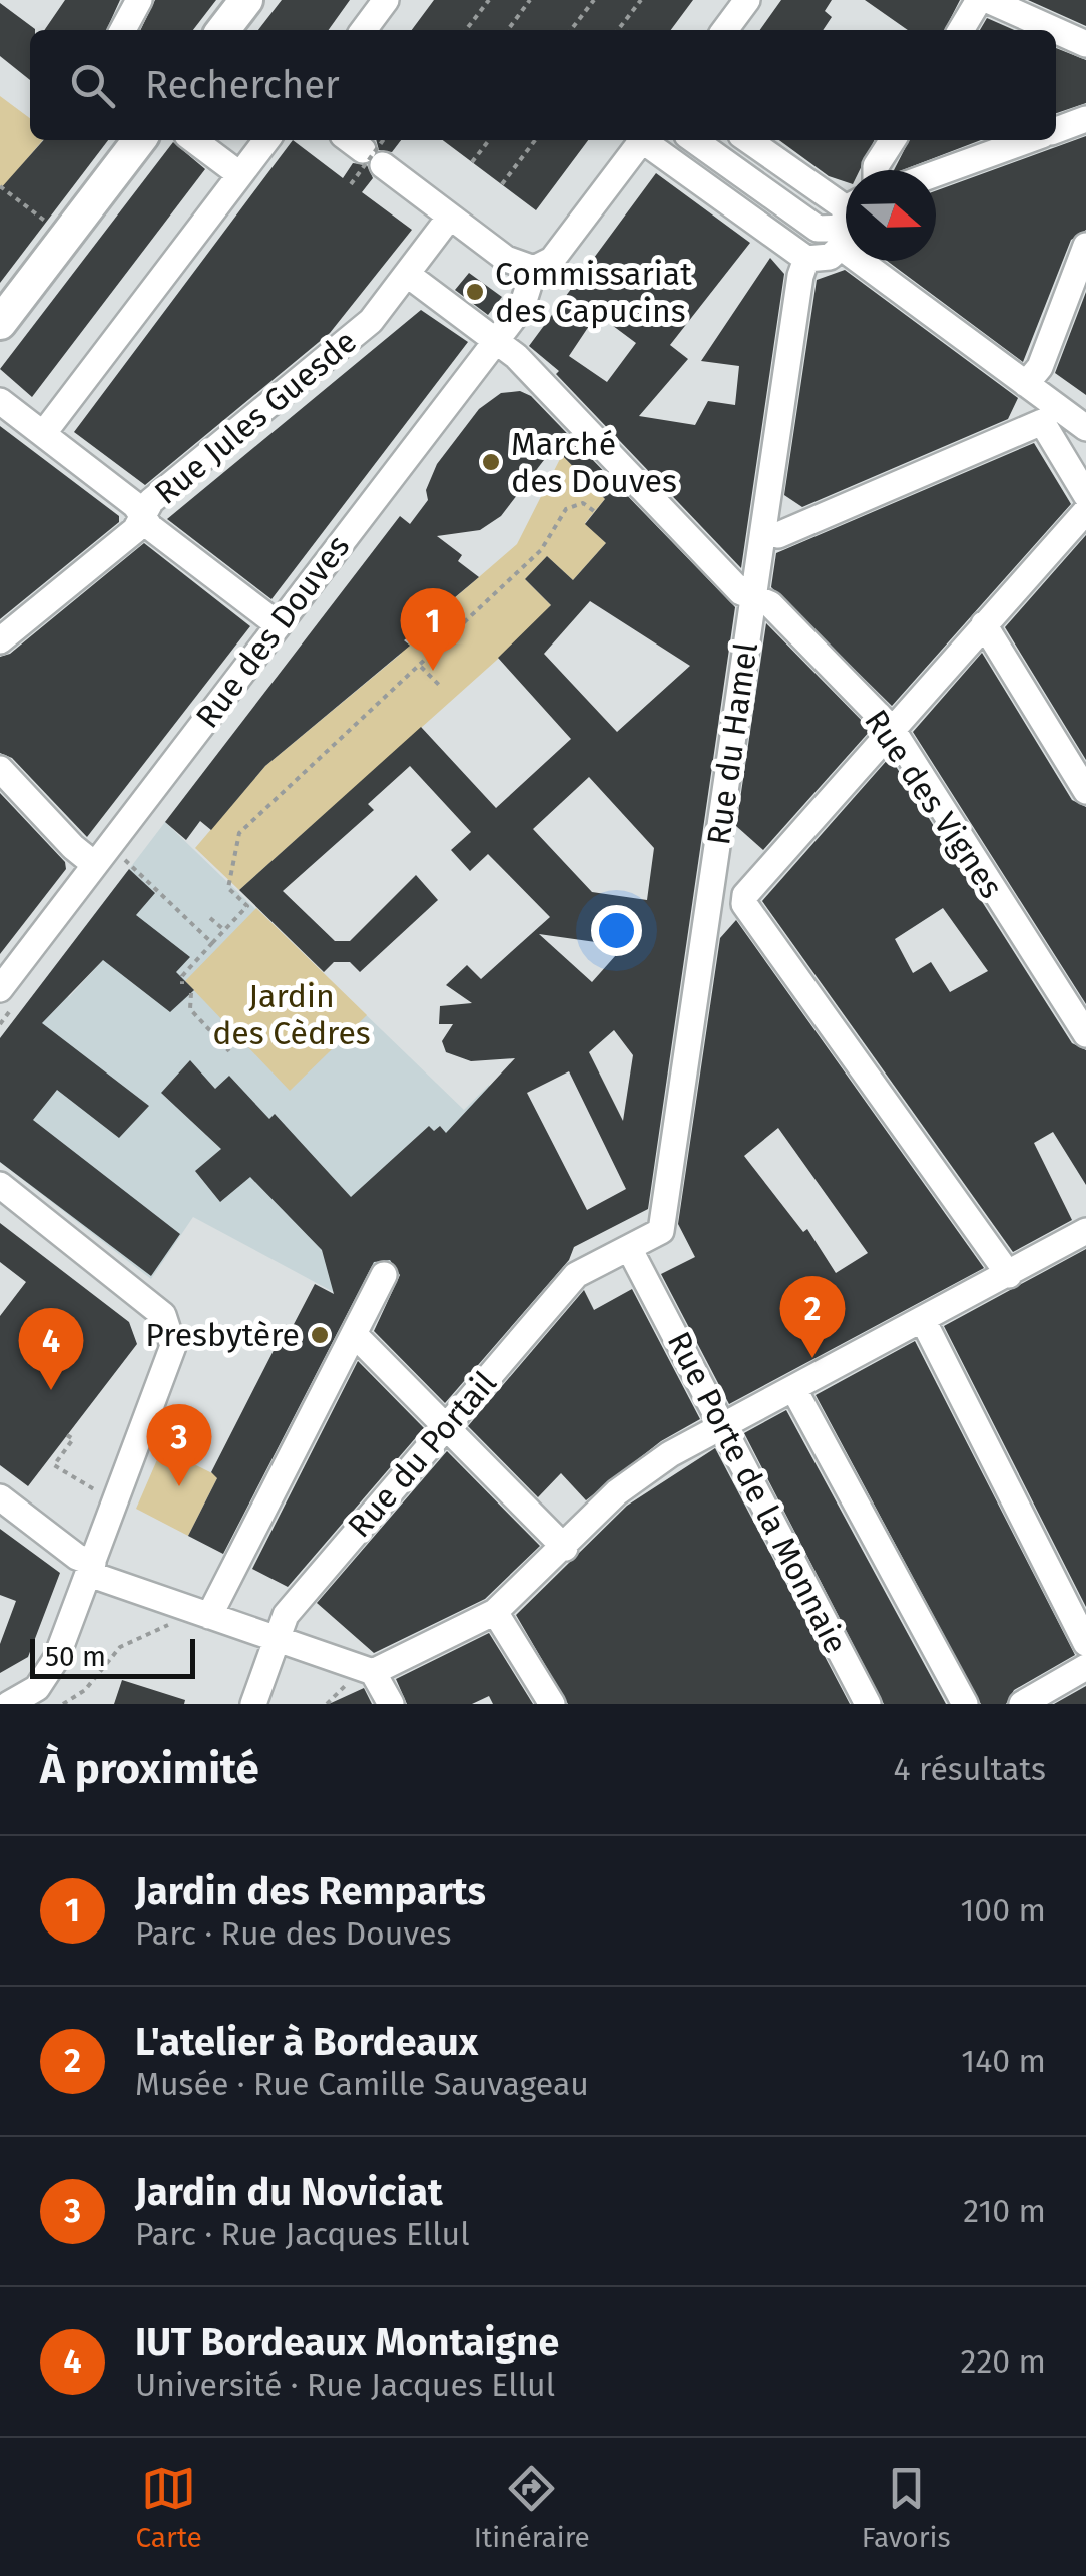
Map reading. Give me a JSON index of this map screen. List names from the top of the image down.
{
  "streets": {
    "street": [
      "Rue Jules Guesde",
      "Rue des Douves",
      "Rue du Hamel",
      "Rue des Vignes",
      "Rue du Portail",
      "Rue Porte de la Monnaie"
    ]
  },
  "crossings": [
    ["Rue Jules Guesde", "Rue des Vignes"],
    ["Rue des Douves", "Rue des Vignes"],
    ["Rue du Hamel", "Rue des Vignes"],
    ["Rue du Hamel", "Rue du Portail"],
    ["Rue du Hamel", "Rue Porte de la Monnaie"],
    ["Rue du Portail", "Rue Porte de la Monnaie"]
  ],
  "parks": ["Jardin des Cèdres"],
  "places": ["Commissariat des Capucins", "Marché des Douves", "Presbytère"],
  "scale_bar": "50 m",
  "north": "right",
  "page": {
    "search": "Rechercher",
    "pins": [
      "1",
      "2",
      "4",
      "3"
    ],
    "scale": "50 m",
    "heading": ["À proximité", "4 résultats"],
    "list": [
      {
        "mark": "1",
        "name": "Jardin des Remparts",
        "note": "Parc · Rue des Douves",
        "value": "100 m"
      },
      {
        "mark": "2",
        "name": "L'atelier à Bordeaux",
        "note": "Musée · Rue Camille Sauvageau",
        "value": "140 m"
      },
      {
        "mark": "3",
        "name": "Jardin du Noviciat",
        "note": "Parc · Rue Jacques Ellul",
        "value": "210 m"
      },
      {
        "mark": "4",
        "name": "IUT Bordeaux Montaigne",
        "note": "Université · Rue Jacques Ellul",
        "value": "220 m"
      }
    ],
    "nav": ["Carte", "Itinéraire", "Favoris"]
  }
}
